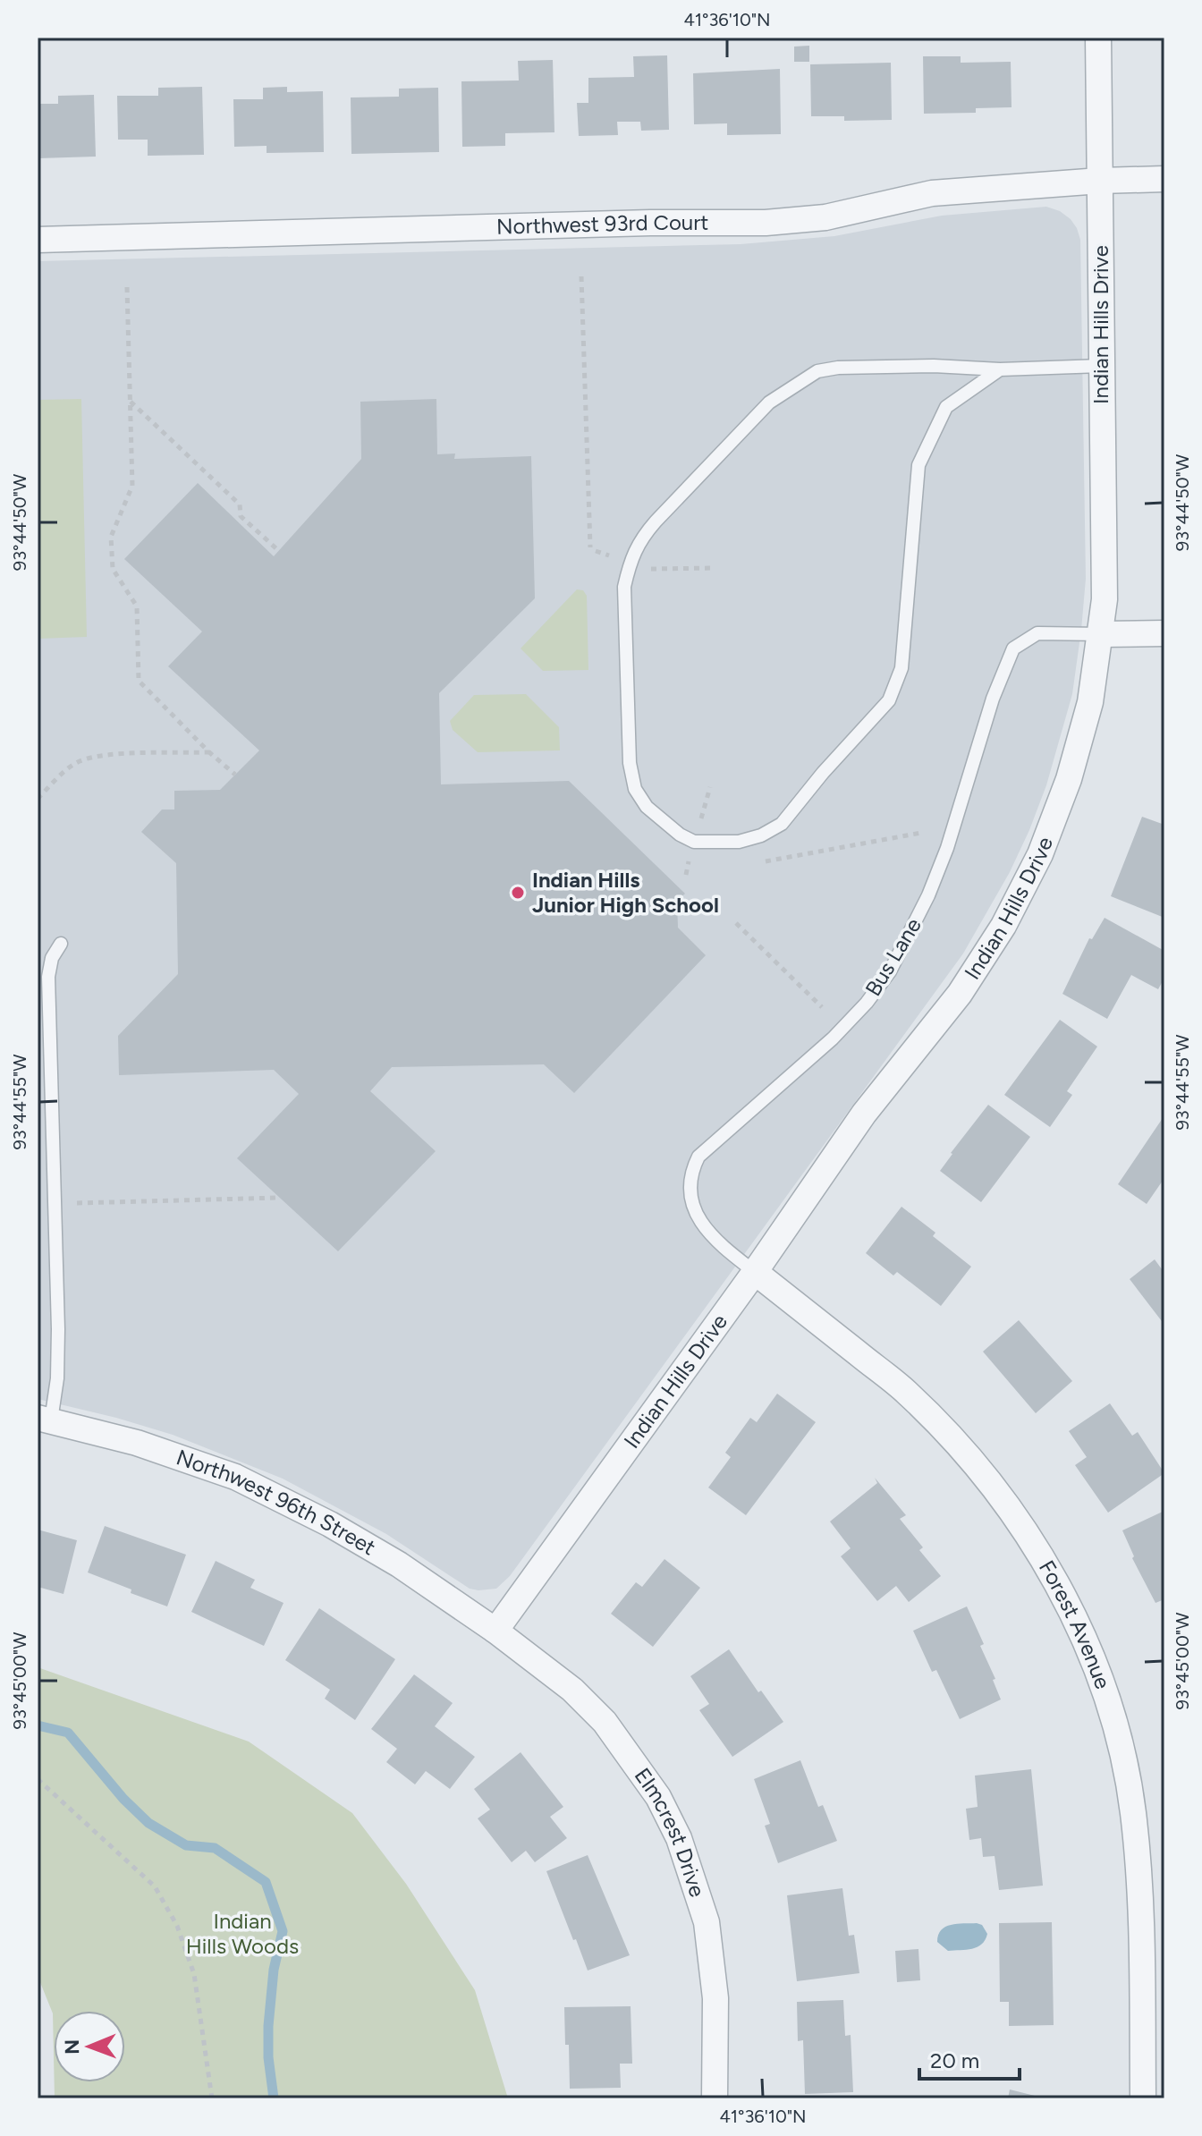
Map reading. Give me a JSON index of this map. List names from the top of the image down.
{
  "streets": {
    "street": [
      "Northwest 93rd Court",
      "Indian Hills Drive",
      "Northwest 96th Street",
      "Forest Avenue",
      "Elmcrest Drive"
    ],
    "lane": ["Bus Lane"]
  },
  "crossings": [
    ["Northwest 93rd Court", "Indian Hills Drive"],
    ["Indian Hills Drive", "Bus Lane"],
    ["Indian Hills Drive", "Northwest 96th Street"],
    ["Indian Hills Drive", "Forest Avenue"],
    ["Indian Hills Drive", "Elmcrest Drive"],
    ["Bus Lane", "Forest Avenue"],
    ["Northwest 96th Street", "Elmcrest Drive"]
  ],
  "parks": ["Indian Hills Woods"],
  "places": ["Indian Hills Junior High School"],
  "scale_bar": "20 m",
  "north": "left",
  "coordinates": [
    "41°36'10\"N",
    "93°44'50\"W",
    "93°44'55\"W",
    "93°45'00\"W"
  ]
}
